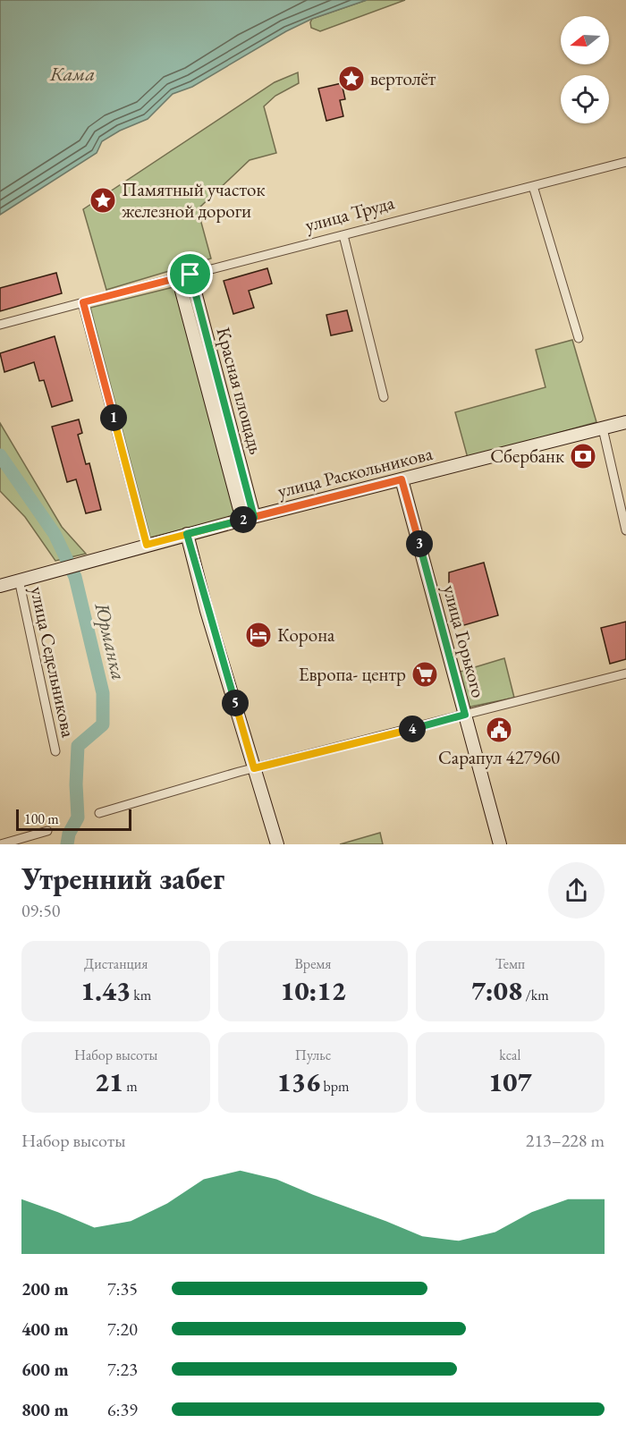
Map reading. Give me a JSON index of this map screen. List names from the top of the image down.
{
  "streets": {
    "main road": ["Красная площадь", "улица Раскольникова", "улица Горького"],
    "street": ["улица Труда", "улица Седельникова"]
  },
  "crossings": [
    ["улица Труда", "Красная площадь"],
    ["Красная площадь", "улица Раскольникова"],
    ["улица Раскольникова", "улица Горького"],
    ["улица Раскольникова", "улица Седельникова"]
  ],
  "water": ["Кама", "Юрманка"],
  "places": {
    "place": ["вертолёт", "Памятный участок железной дороги"],
    "bank": ["Сбербанк"],
    "hotel": ["Корона"],
    "supermarket": ["Европа- центр"],
    "public building": ["Сарапул 427960"]
  },
  "scale_bar": "100 m",
  "north": "left",
  "page": {
    "pins": [
      "1",
      "2",
      "3",
      "5",
      "4"
    ],
    "scale": "100 m",
    "heading": ["Утренний забег", "09:50"],
    "stats": [
      ["Дистанция", "1.43 km"],
      ["Время", "10:12"],
      ["Темп", "7:08 /km"],
      ["Набор высоты", "21 m"],
      ["Пульс", "136 bpm"],
      ["kcal", "107"]
    ],
    "chart": ["Набор высоты", "213–228 m"],
    "list": [
      {
        "name": "200 m",
        "note": "7:35"
      },
      {
        "name": "400 m",
        "note": "7:20"
      },
      {
        "name": "600 m",
        "note": "7:23"
      },
      {
        "name": "800 m",
        "note": "6:39"
      }
    ]
  }
}
